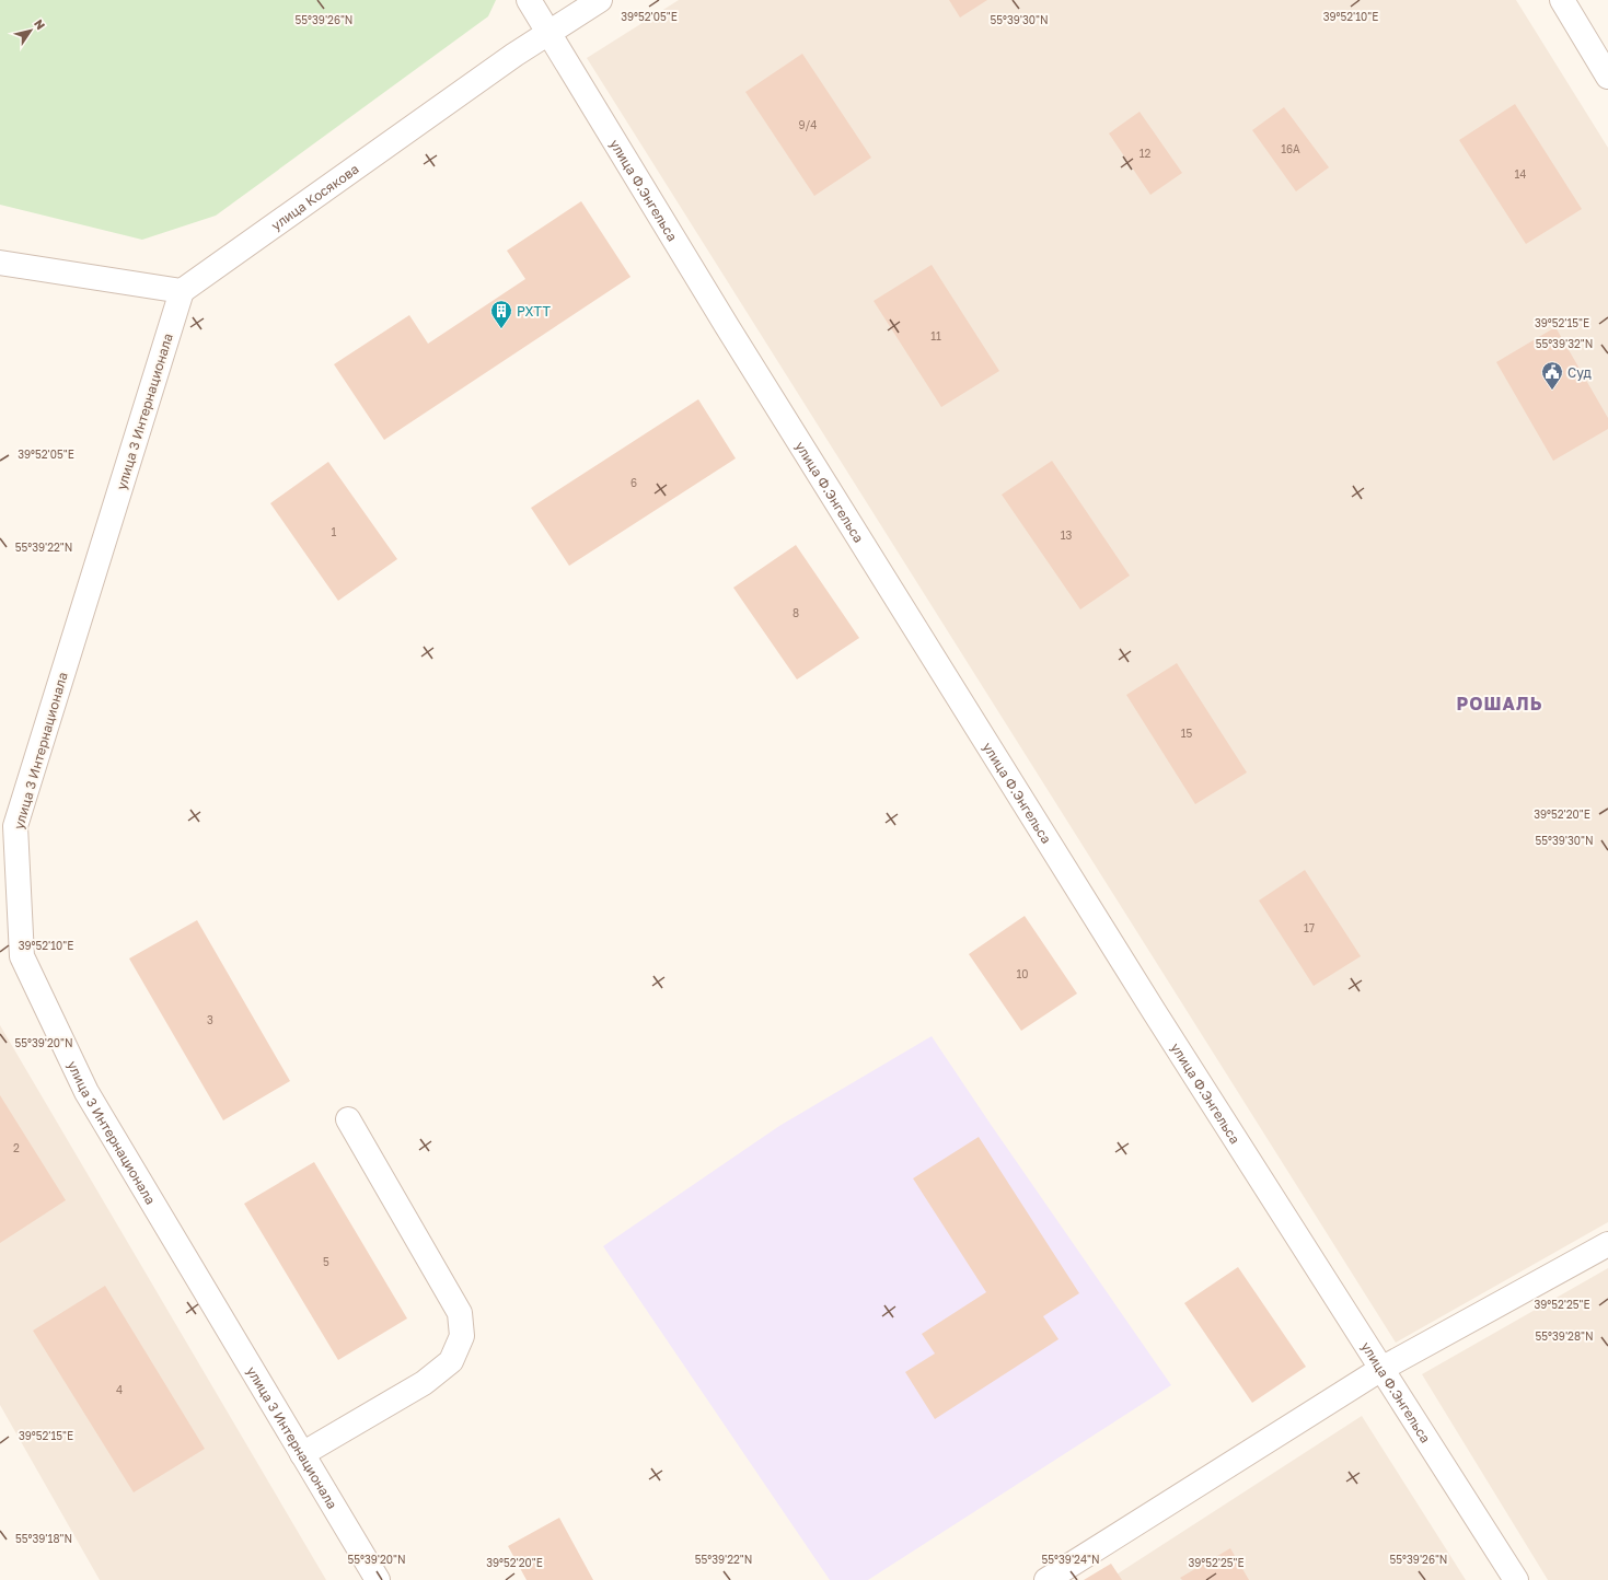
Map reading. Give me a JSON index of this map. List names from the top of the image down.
{
  "streets": {
    "street": ["улица Ф.Энгельса", "улица Косякова", "улица 3 Интернационала"]
  },
  "crossings": [
    ["улица Ф.Энгельса", "улица Косякова"],
    ["улица Косякова", "улица 3 Интернационала"]
  ],
  "districts": ["РОШАЛЬ"],
  "places": {
    "building": ["РХТТ"],
    "public building": ["Суд"]
  },
  "house_numbers": [
    "9/4",
    "16А",
    "12",
    "14",
    "11",
    "6",
    "1",
    "13",
    "8",
    "15",
    "17",
    "10",
    "3",
    "2",
    "5",
    "4"
  ],
  "north": "top right",
  "coordinates": [
    "39°52'05\"E",
    "39°52'10\"E",
    "55°39'26\"N",
    "55°39'30\"N",
    "39°52'15\"E",
    "55°39'32\"N",
    "55°39'22\"N",
    "39°52'20\"E",
    "55°39'20\"N",
    "39°52'25\"E",
    "55°39'28\"N",
    "55°39'18\"N",
    "55°39'24\"N"
  ]
}
